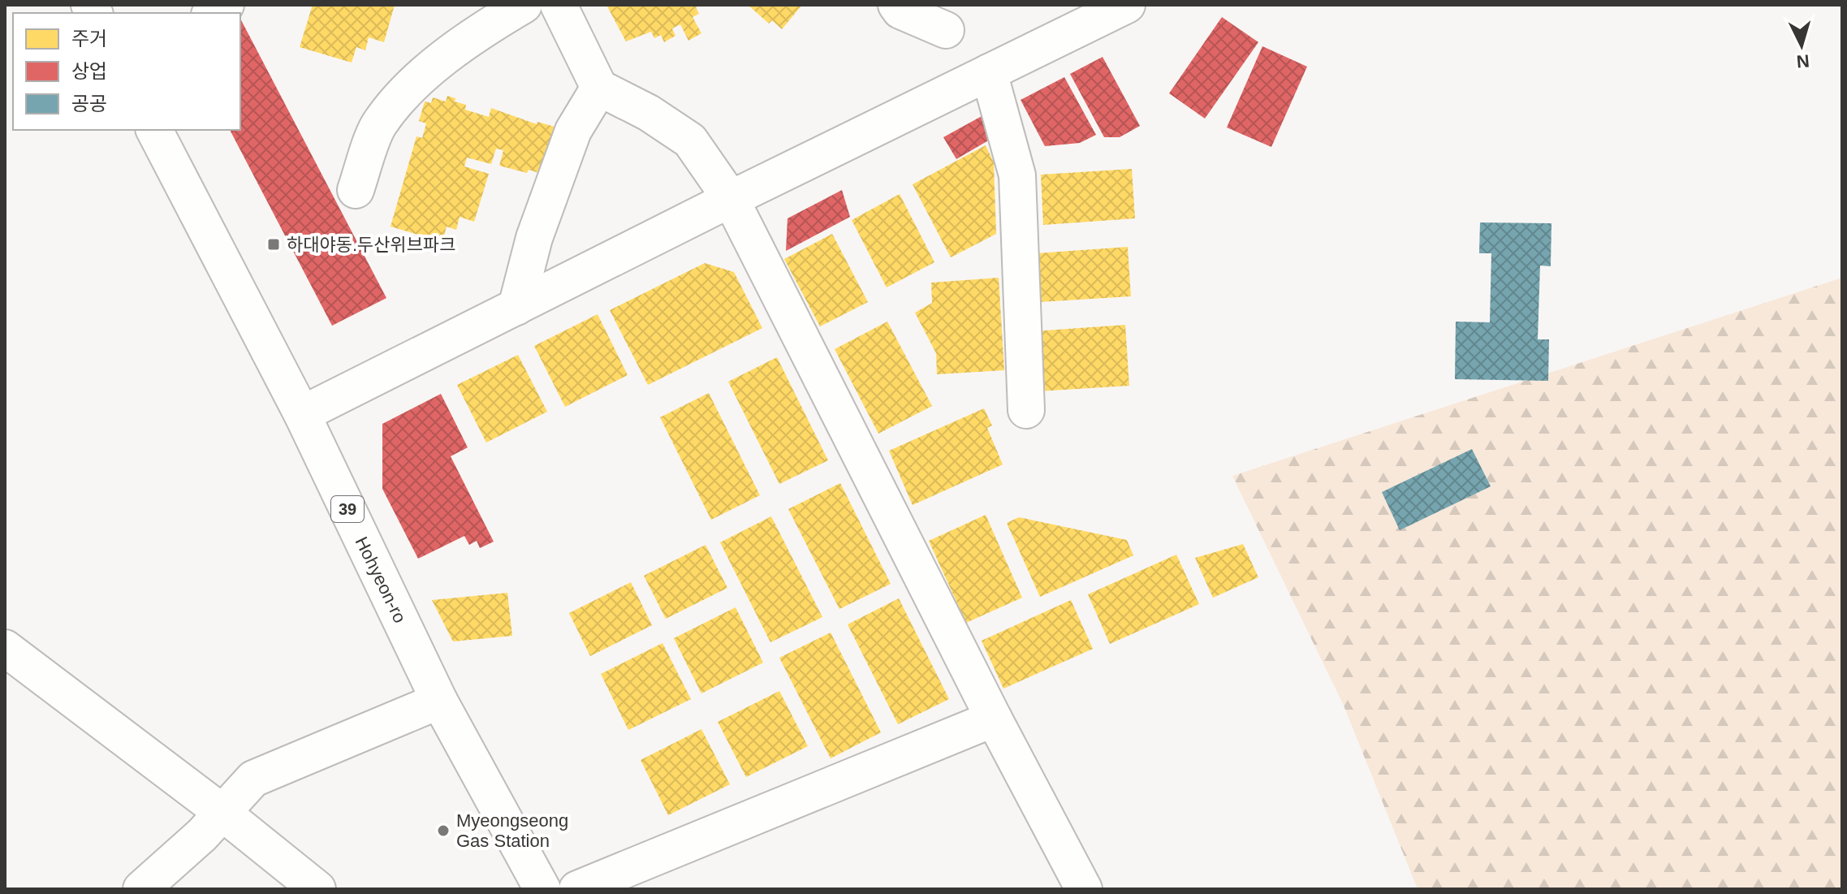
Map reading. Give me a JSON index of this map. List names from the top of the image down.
{
  "streets": {
    "street": ["39", "Hohyeon-ro"]
  },
  "places": {
    "transit": ["하대야동.두산위브파크"],
    "other": ["Myeongseong Gas Station"]
  },
  "legend": ["주거", "상업", "공공"],
  "north": "bottom"
}
